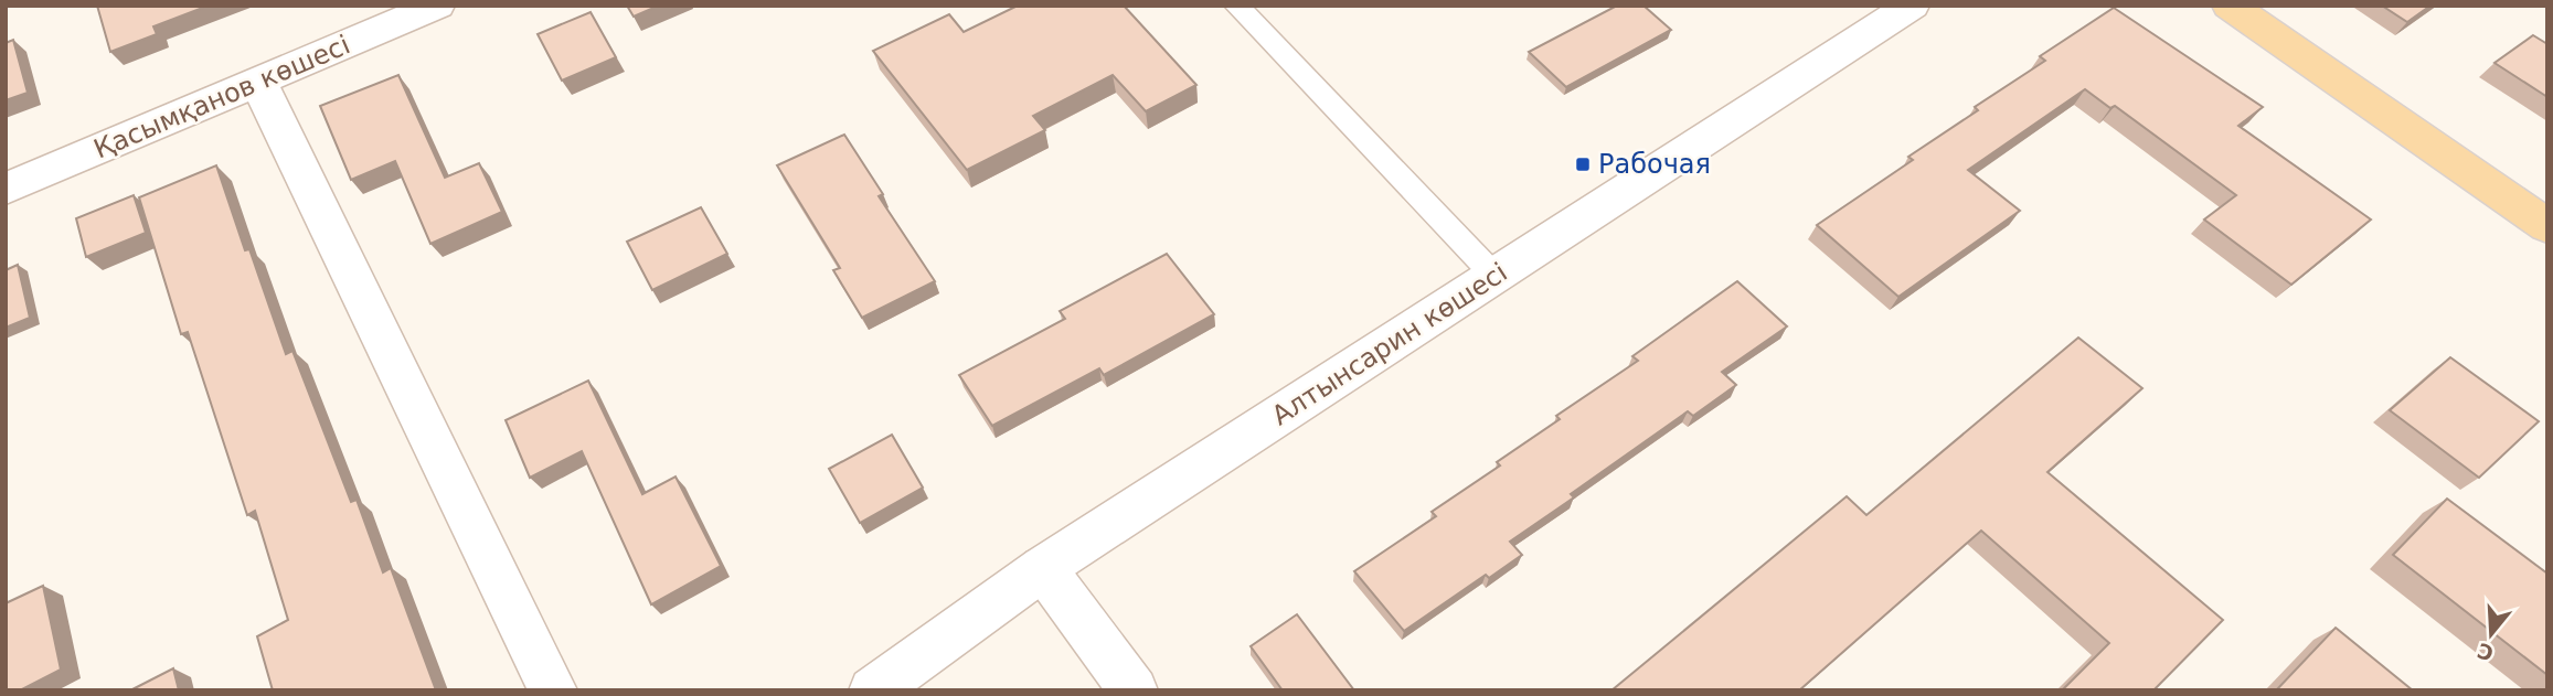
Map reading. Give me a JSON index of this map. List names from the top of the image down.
{
  "streets": {
    "street": ["Қасымқанов көшесі", "Алтынсарин көшесі"]
  },
  "places": {
    "transit": ["Рабочая"]
  },
  "north": "bottom"
}
